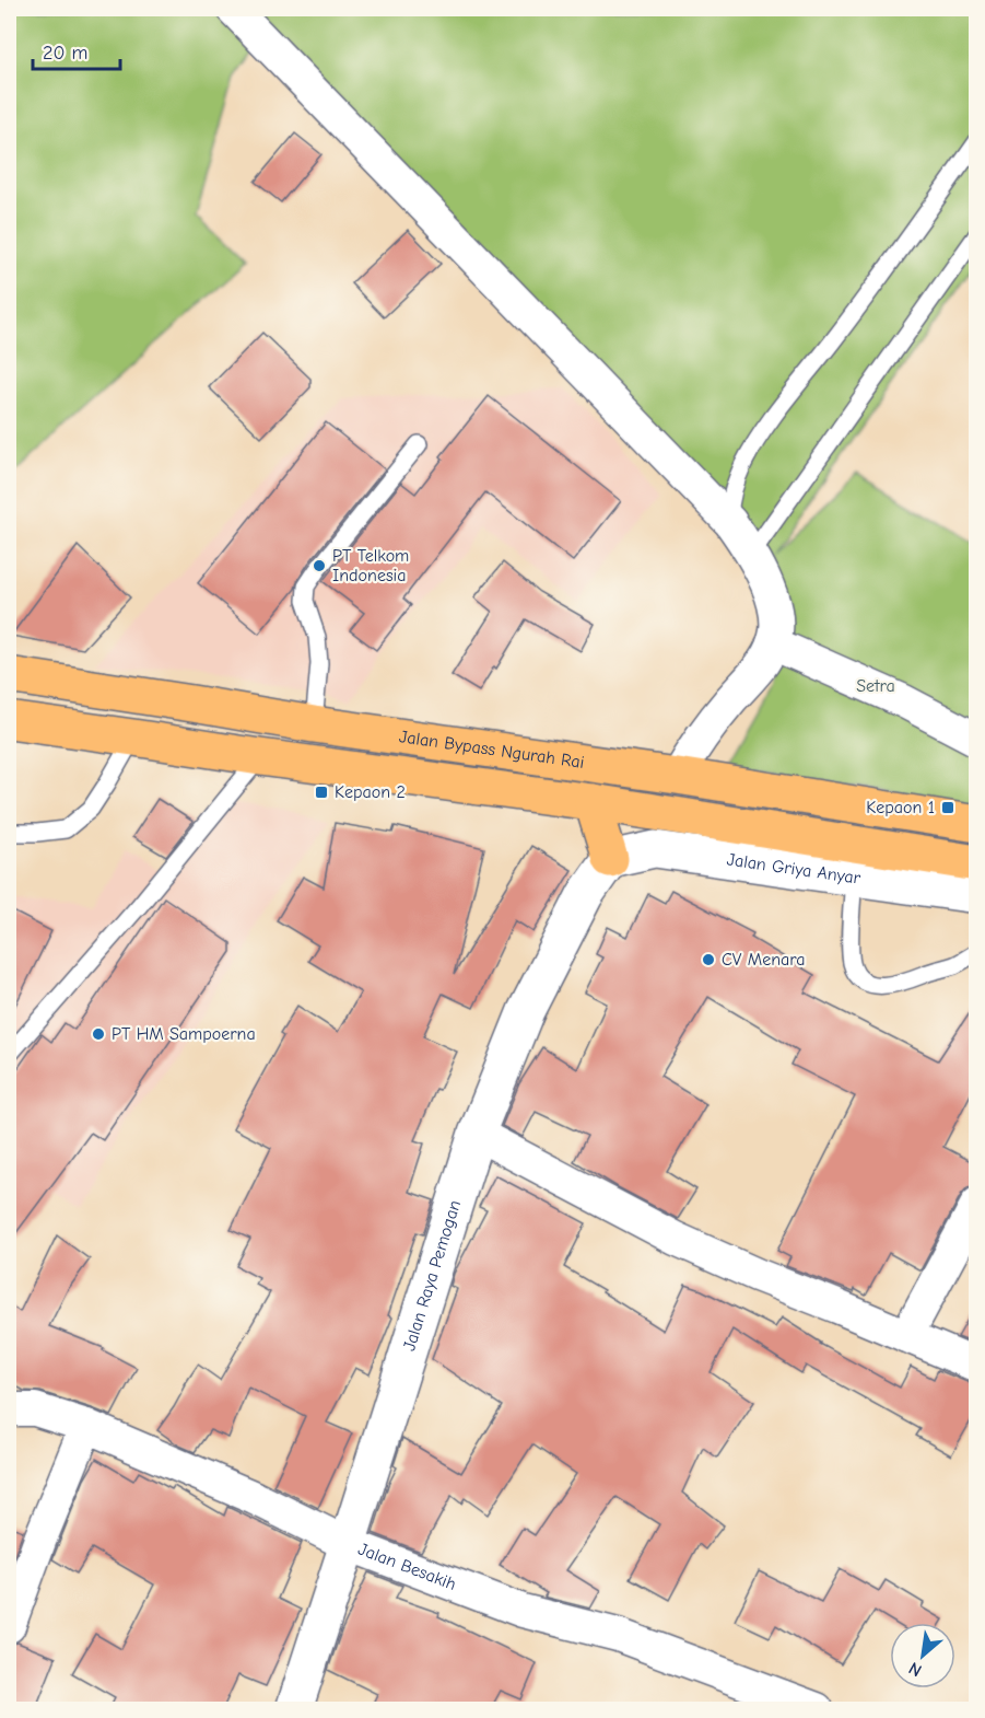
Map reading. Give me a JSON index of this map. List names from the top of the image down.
{
  "streets": {
    "highway": ["Jalan Bypass Ngurah Rai"],
    "street": ["Jalan Griya Anyar", "Jalan Raya Pemogan", "Jalan Besakih"]
  },
  "crossings": [
    ["Jalan Griya Anyar", "Jalan Raya Pemogan"],
    ["Jalan Raya Pemogan", "Jalan Besakih"]
  ],
  "parks": ["Setra"],
  "places": {
    "other": ["PT Telkom Indonesia", "CV Menara", "PT HM Sampoerna"],
    "transit": ["Kepaon 2", "Kepaon 1"]
  },
  "scale_bar": "20 m",
  "north": "bottom left"
}
